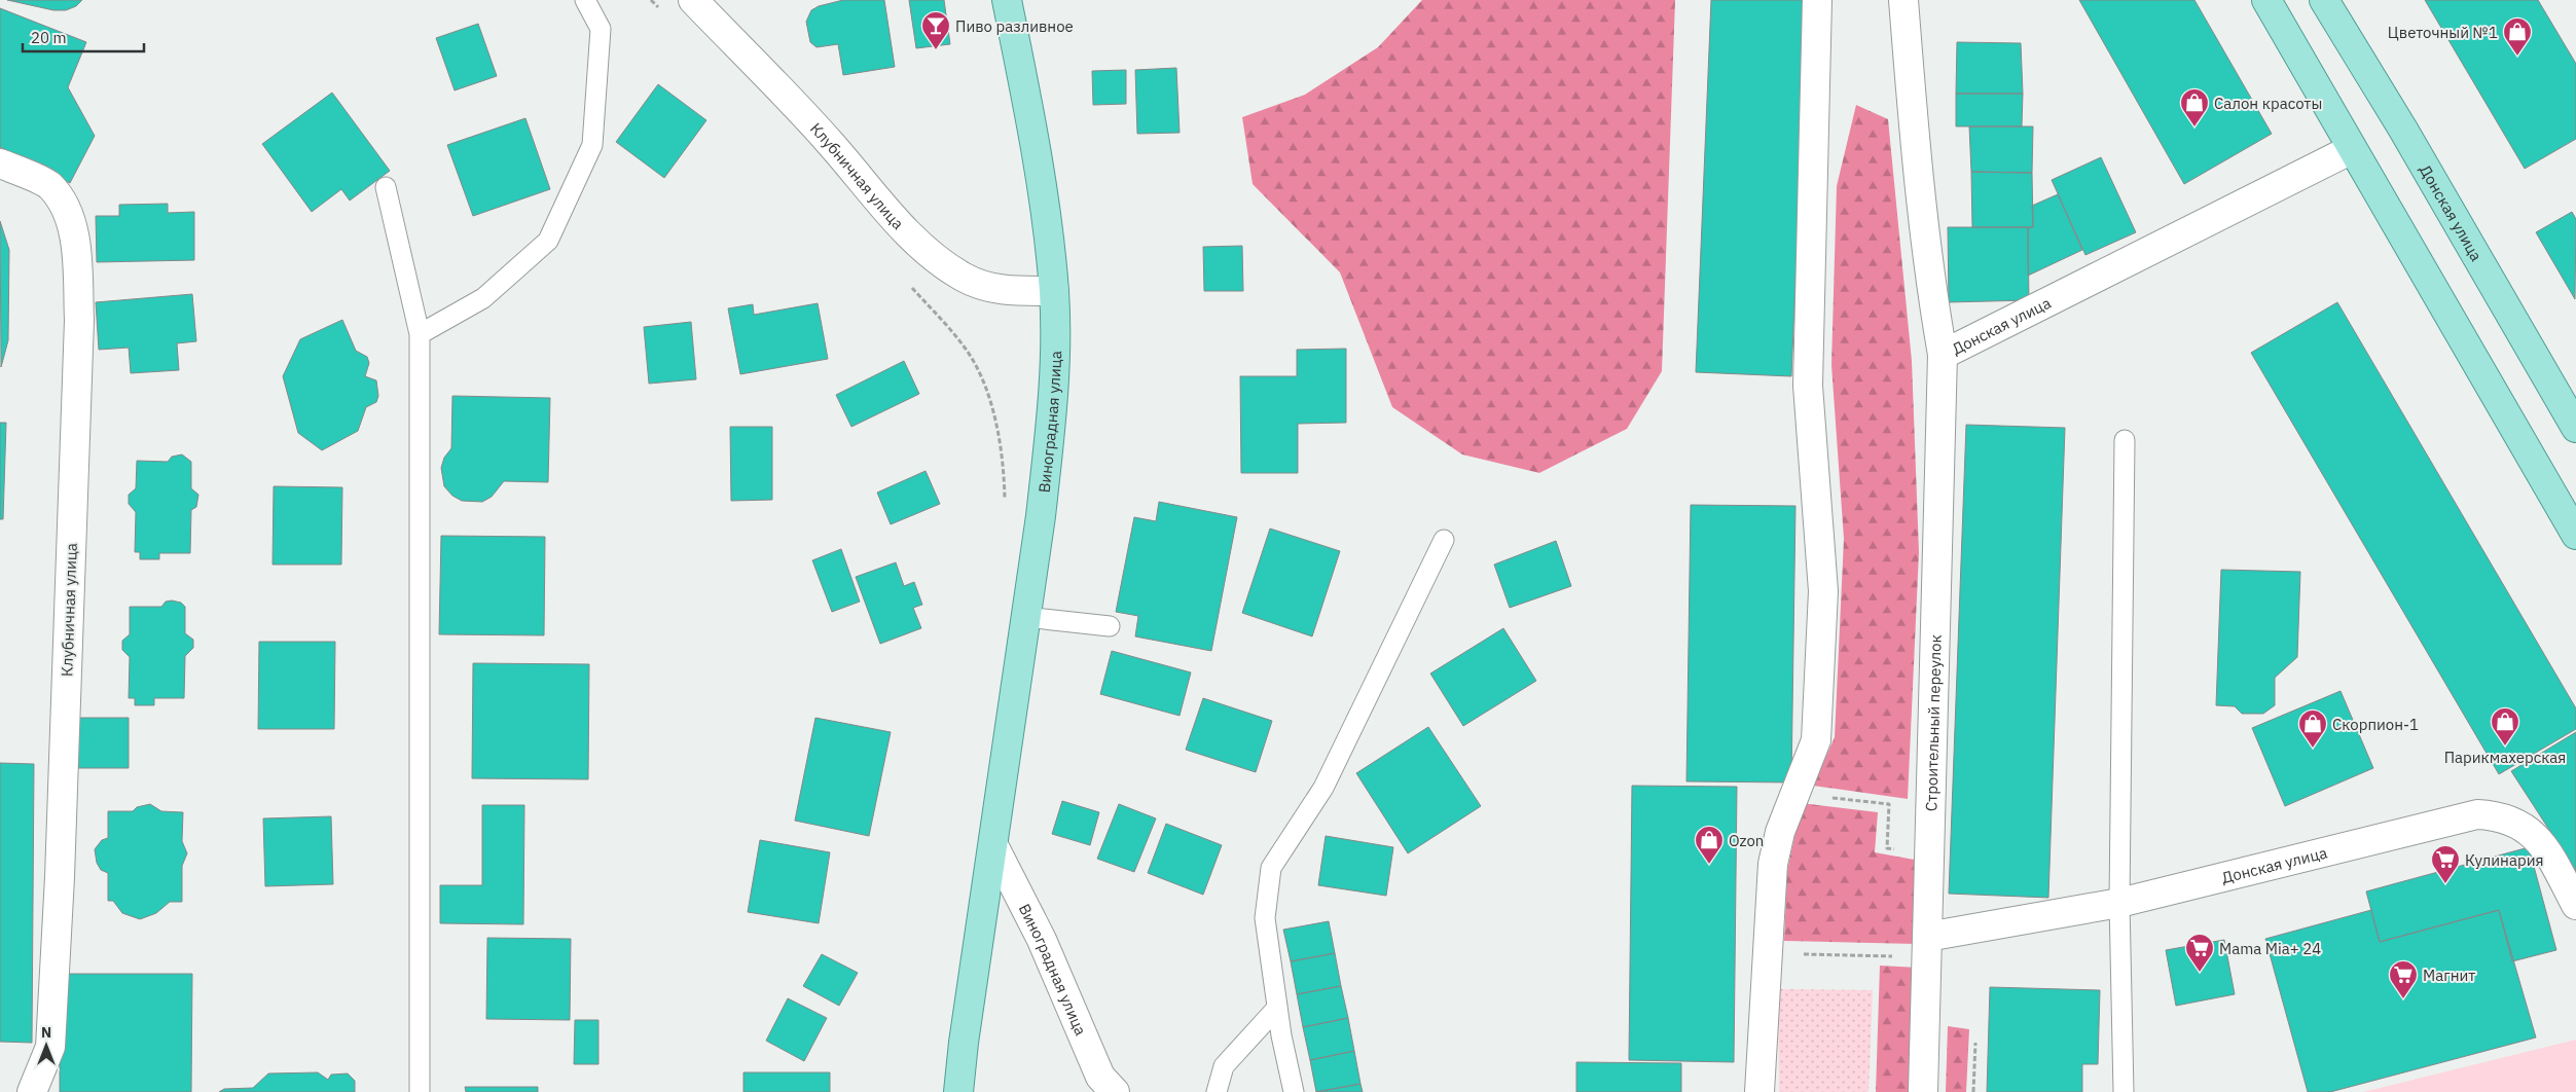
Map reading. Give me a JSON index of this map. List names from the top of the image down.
{
  "streets": {
    "main road": ["Донская улица", "Виноградная улица"],
    "street": ["Клубничная улица", "Строительный переулок"]
  },
  "crossings": [
    ["Клубничная улица", "Виноградная улица"],
    ["Донская улица", "Строительный переулок"]
  ],
  "places": {
    "bar": ["Пиво разливное"],
    "shop": [
      "Цветочный №1",
      "Салон красоты",
      "Парикмахерская",
      "Скорпион-1",
      "Ozon"
    ],
    "supermarket": ["Кулинария", "Mama Mia+ 24", "Магнит"]
  },
  "scale_bar": "20 m",
  "north": "top"
}
